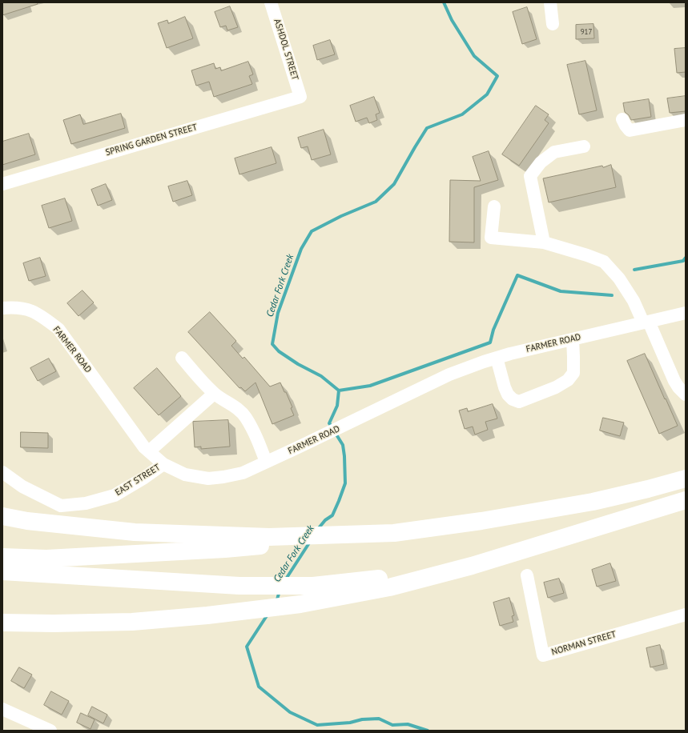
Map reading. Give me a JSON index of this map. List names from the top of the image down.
{
  "streets": {
    "street": [
      "ASHDOL STREET",
      "SPRING GARDEN STREET",
      "FARMER ROAD",
      "EAST STREET",
      "NORMAN STREET"
    ]
  },
  "crossings": [
    ["ASHDOL STREET", "SPRING GARDEN STREET"],
    ["FARMER ROAD", "EAST STREET"]
  ],
  "water": ["Cedar Fork Creek"],
  "house_numbers": ["917"]
}
